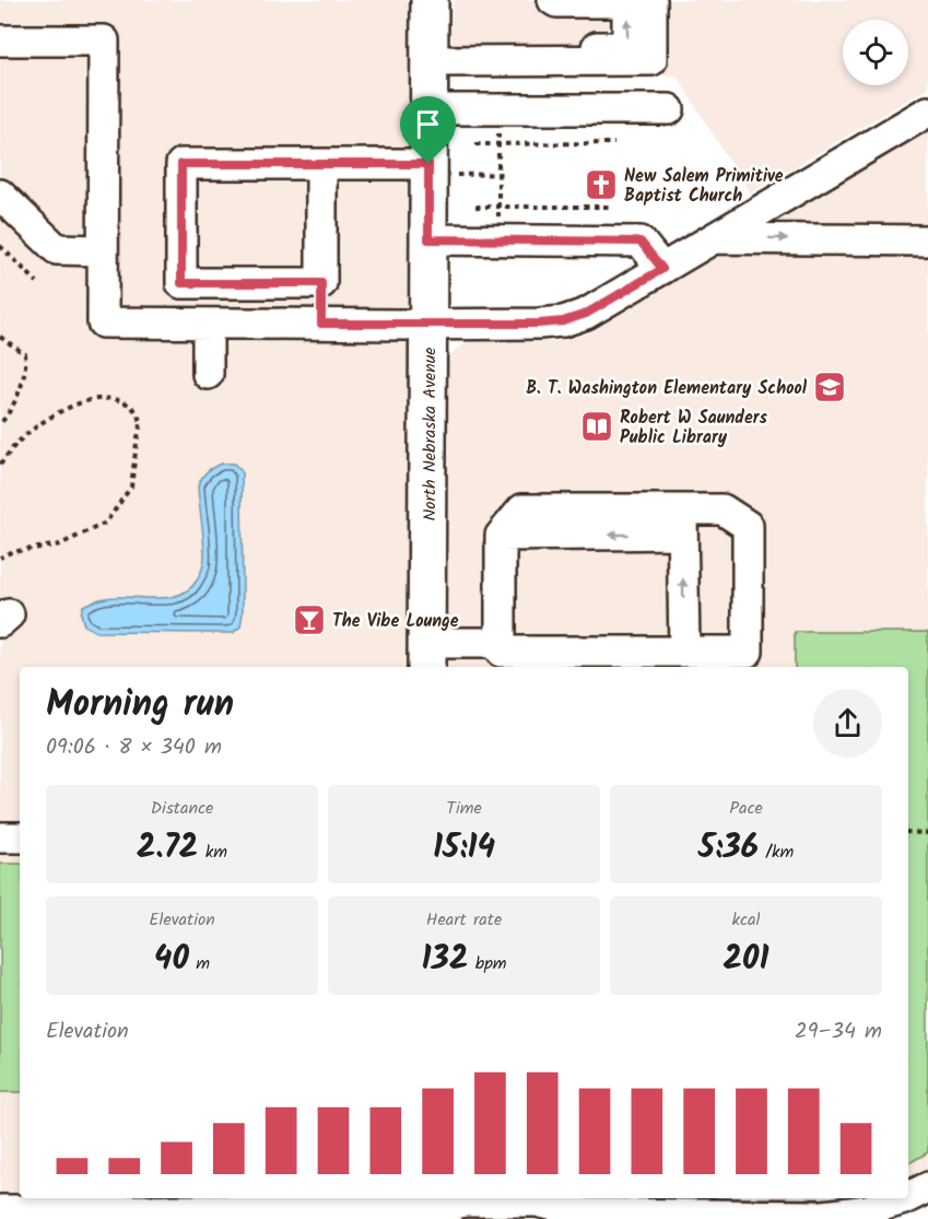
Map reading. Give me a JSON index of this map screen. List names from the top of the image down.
{
  "streets": {
    "main road": ["North Nebraska Avenue"]
  },
  "places": {
    "church": ["New Salem Primitive Baptist Church"],
    "school or university": ["B. T. Washington Elementary School"],
    "library": ["Robert W Saunders Public Library"],
    "bar": ["The Vibe Lounge"]
  },
  "page": {
    "heading": ["Morning run", "09:06 · 8 × 340 m"],
    "stats": [
      ["Distance", "2.72 km"],
      ["Time", "15:14"],
      ["Pace", "5:36 /km"],
      ["Elevation", "40 m"],
      ["Heart rate", "132 bpm"],
      ["kcal", "201"]
    ],
    "chart": ["Elevation", "29–34 m"]
  }
}
